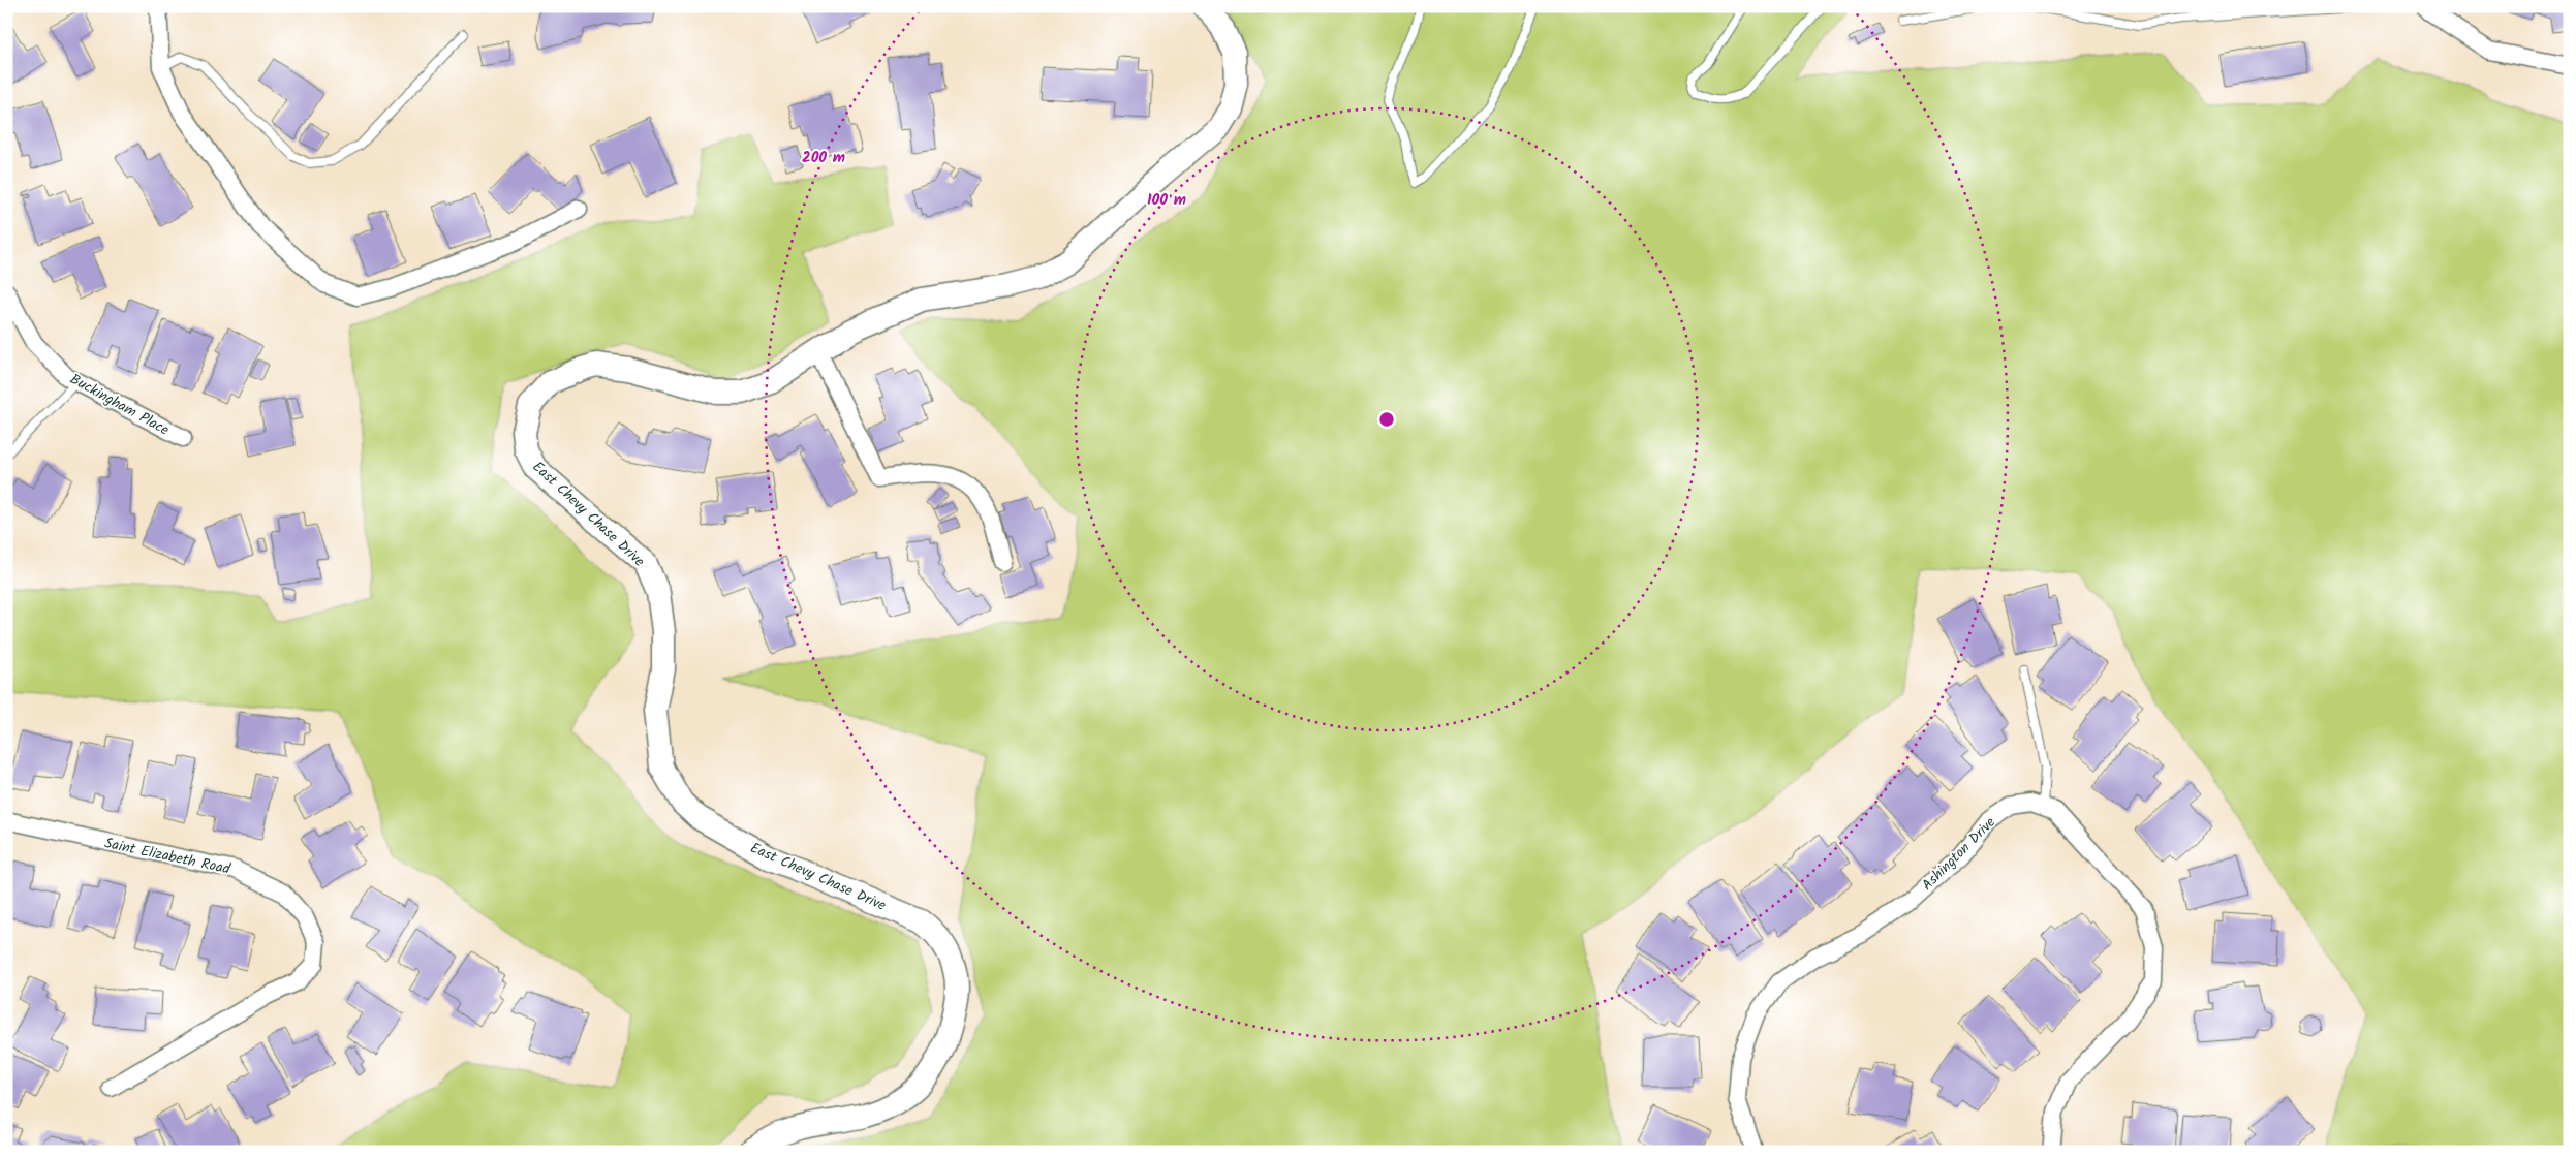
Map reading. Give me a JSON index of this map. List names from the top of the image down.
{
  "streets": {
    "main road": ["East Chevy Chase Drive"],
    "street": ["Buckingham Place", "Ashington Drive", "Saint Elizabeth Road"]
  },
  "rings": ["200 m", "100 m"]
}
